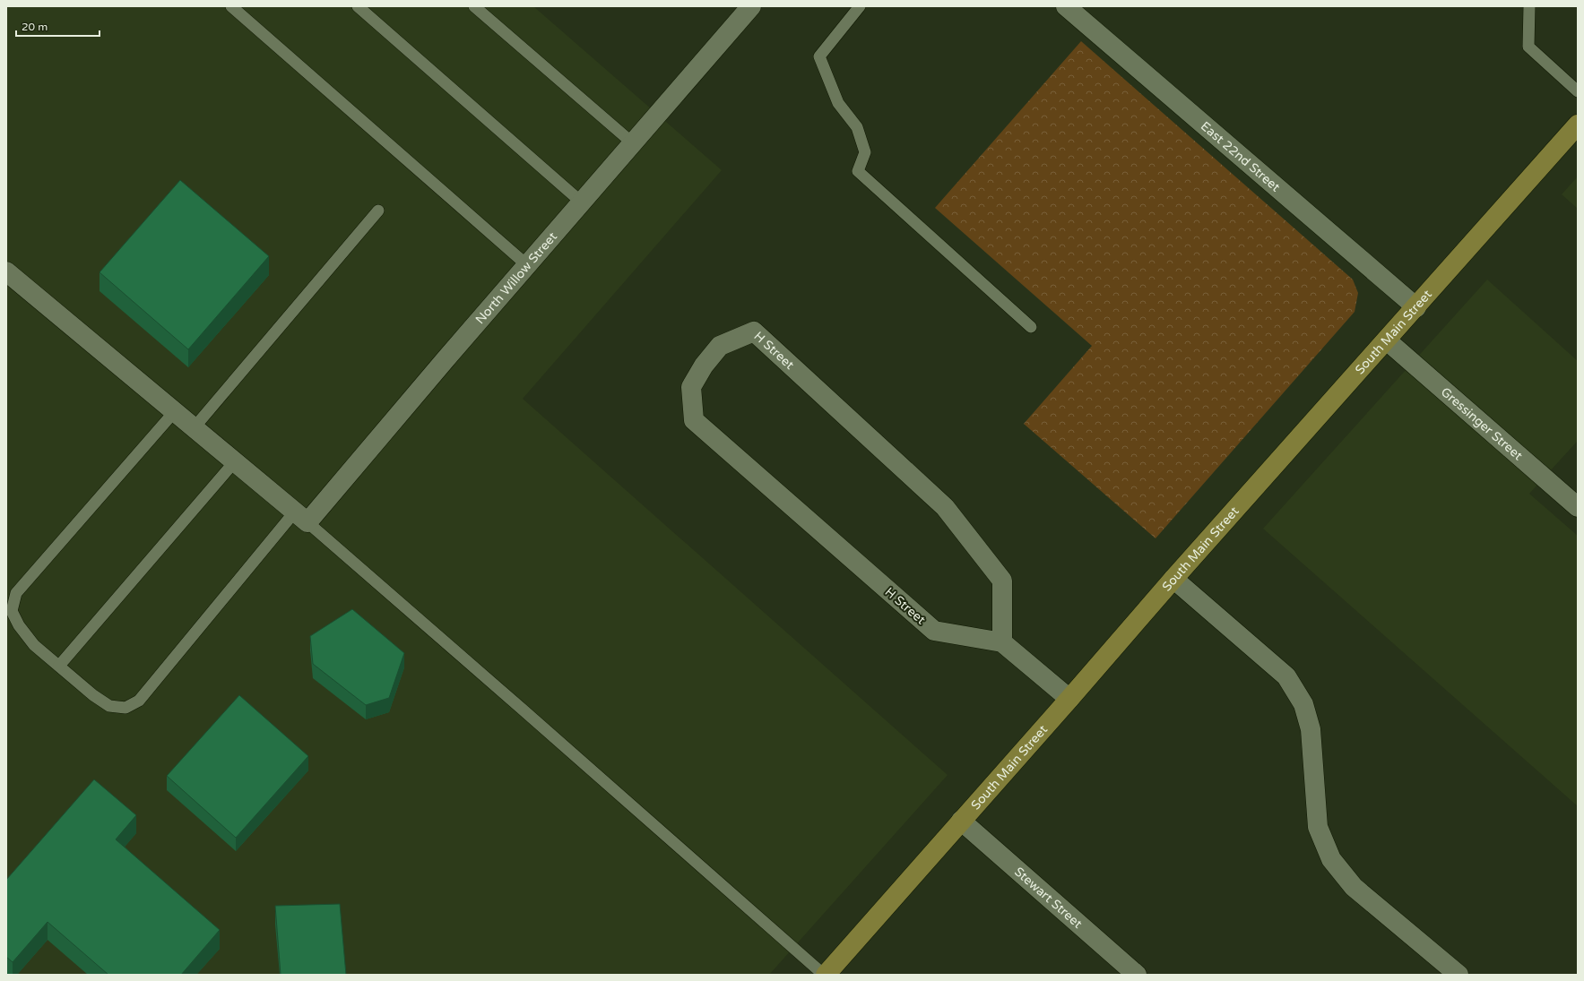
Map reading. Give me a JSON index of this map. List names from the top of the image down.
{
  "streets": {
    "main road": ["South Main Street"],
    "street": [
      "East 22nd Street",
      "North Willow Street",
      "H Street",
      "Gressinger Street",
      "Stewart Street"
    ]
  },
  "crossings": [
    ["East 22nd Street", "South Main Street"],
    ["South Main Street", "Gressinger Street"],
    ["South Main Street", "Stewart Street"]
  ],
  "scale_bar": "20 m"
}
